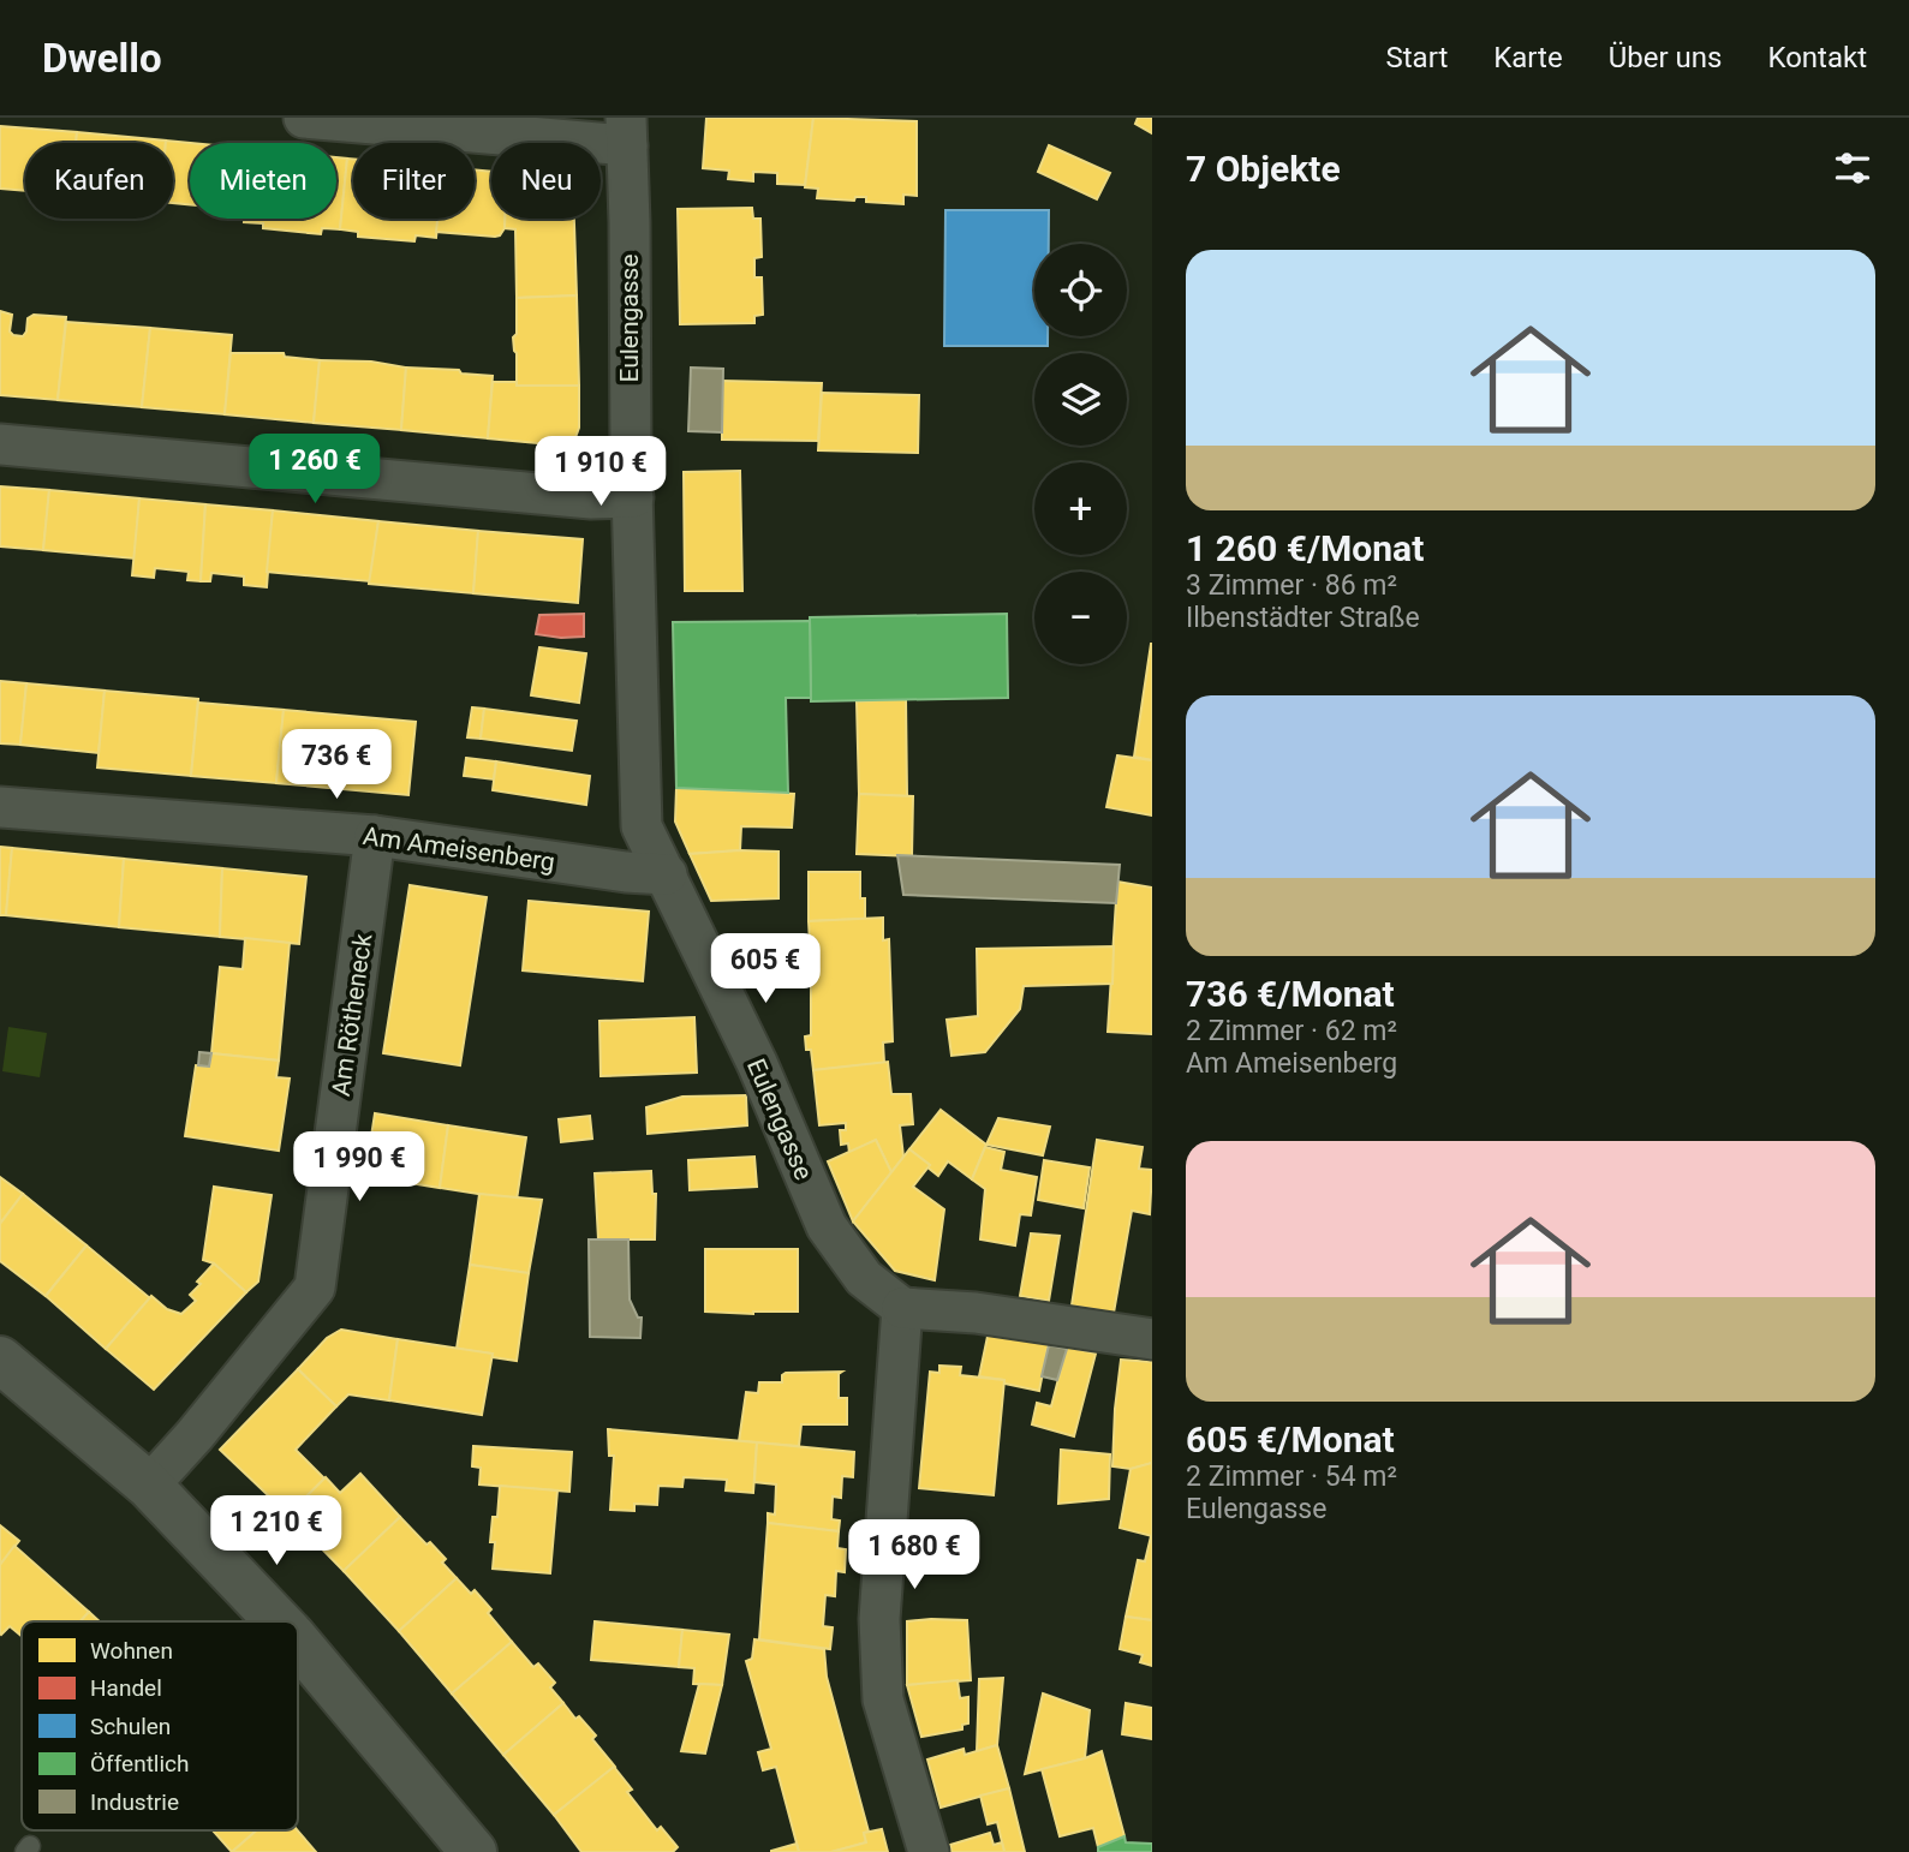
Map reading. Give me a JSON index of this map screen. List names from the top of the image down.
{
  "streets": {
    "street": ["Eulengasse", "Am Ameisenberg", "Am Rötheneck"]
  },
  "crossings": [
    ["Eulengasse", "Am Ameisenberg"],
    ["Am Ameisenberg", "Am Rötheneck"]
  ],
  "legend": [
    "Wohnen",
    "Handel",
    "Schulen",
    "Öffentlich",
    "Industrie"
  ],
  "page": {
    "header": "Dwello",
    "nav": [
      "Start",
      "Karte",
      "Über uns",
      "Kontakt"
    ],
    "heading": "7 Objekte",
    "chip": [
      "Kaufen",
      "Mieten",
      "Filter",
      "Neu"
    ],
    "list": [
      {
        "name": "1 260 €/Monat",
        "note": "3 Zimmer · 86 m² · Ilbenstädter Straße"
      },
      {
        "name": "736 €/Monat",
        "note": "2 Zimmer · 62 m² · Am Ameisenberg"
      },
      {
        "name": "605 €/Monat",
        "note": "2 Zimmer · 54 m² · Eulengasse"
      }
    ],
    "map_buttons": ["+", "−"],
    "price": [
      "1 260 €",
      "1 910 €",
      "736 €",
      "605 €",
      "1 990 €",
      "1 210 €",
      "1 680 €"
    ]
  }
}
